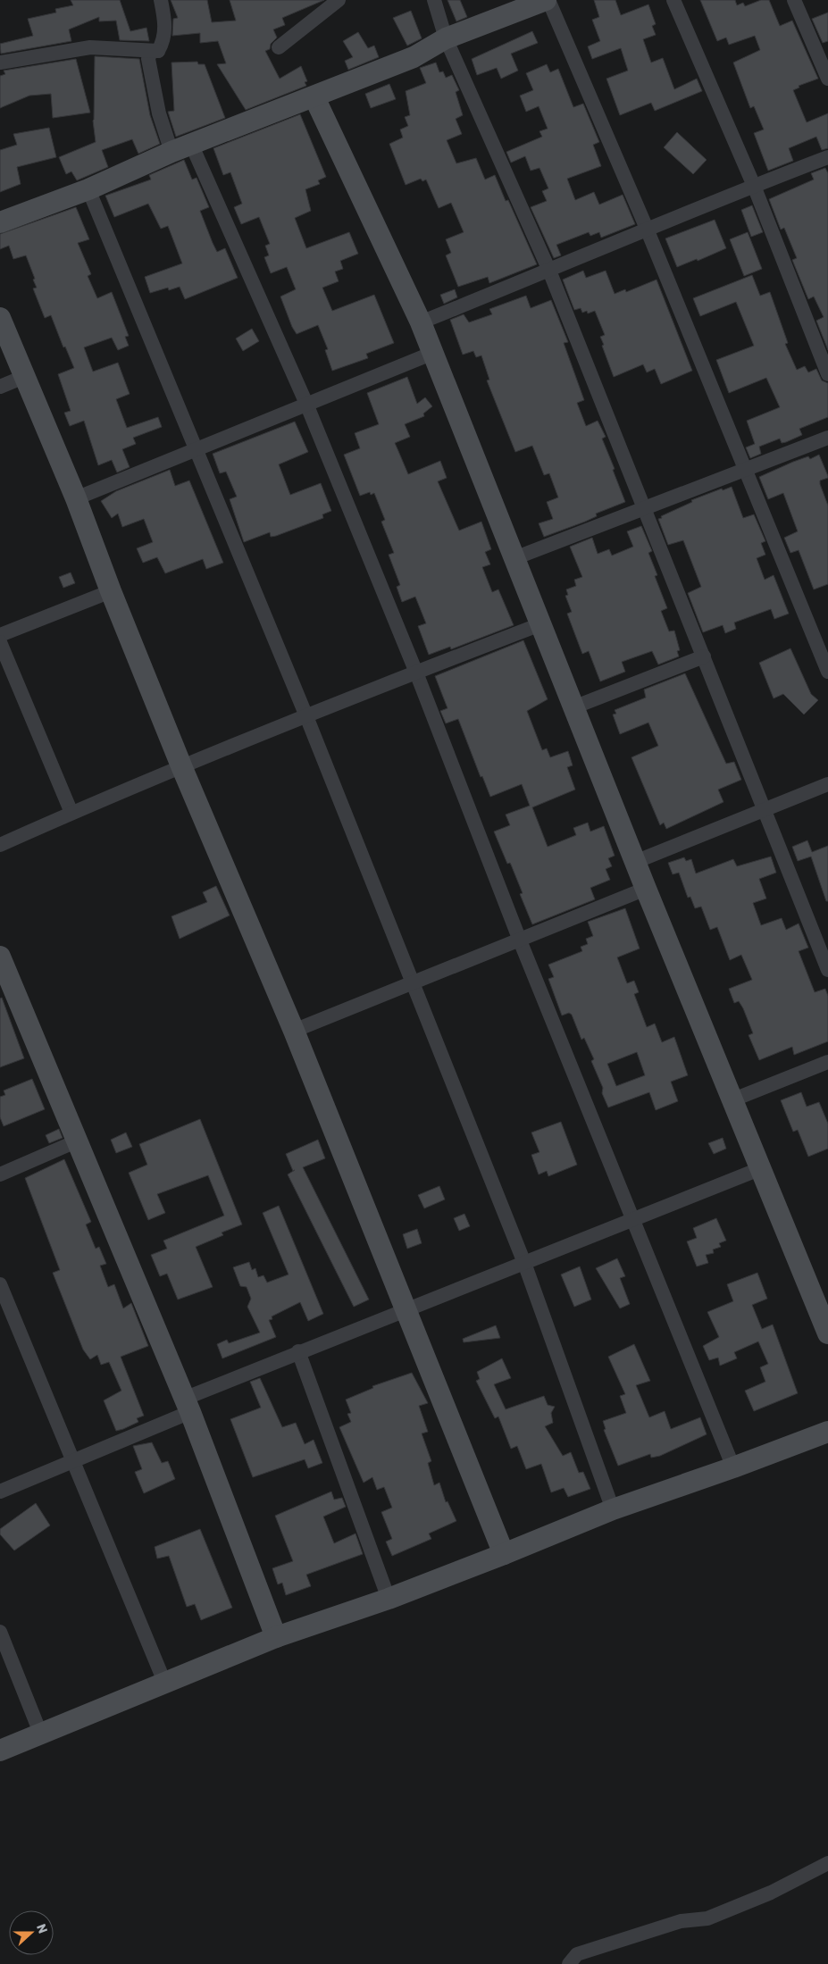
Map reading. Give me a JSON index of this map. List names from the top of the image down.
{
  "north": "right"
}
